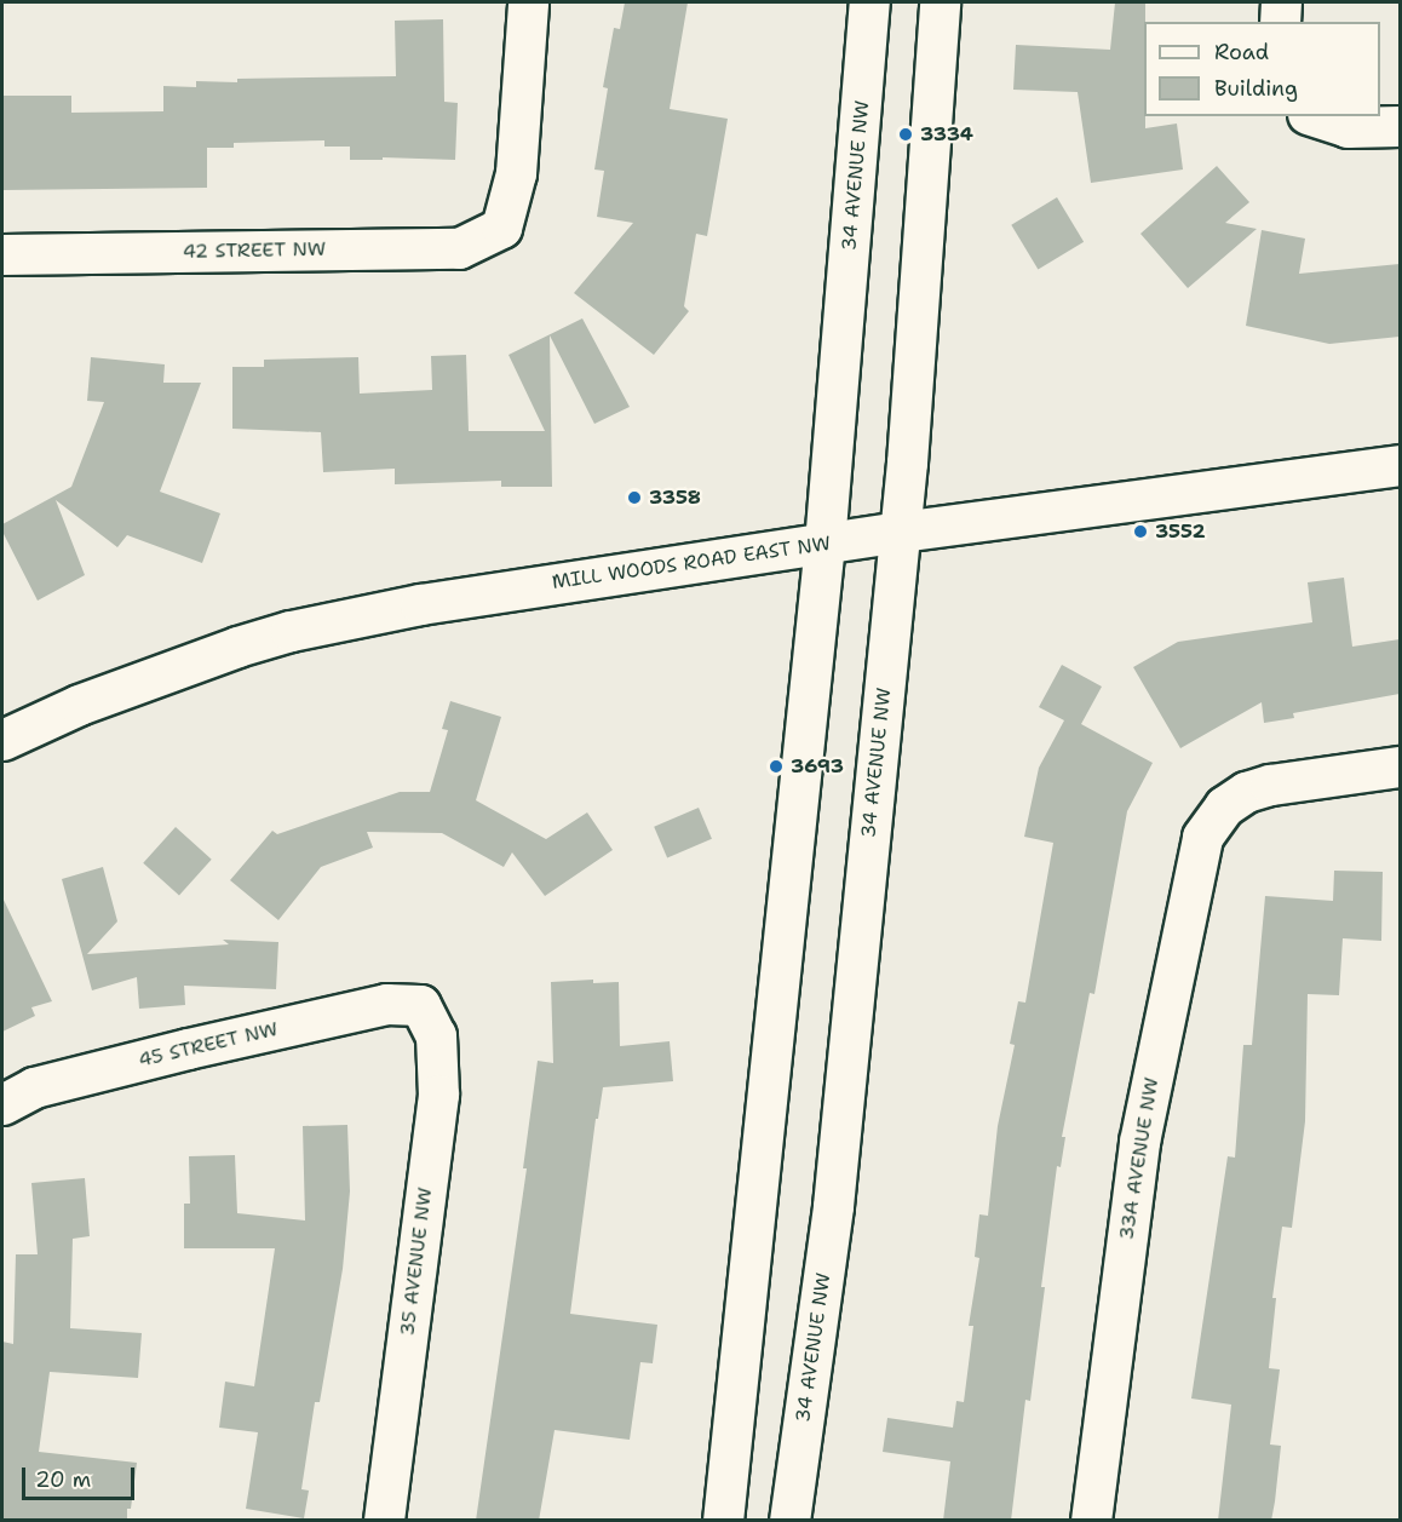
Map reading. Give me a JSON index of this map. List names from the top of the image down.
{
  "streets": {
    "street": [
      "34 AVENUE NW",
      "42 STREET NW",
      "MILL WOODS ROAD EAST NW",
      "45 STREET NW",
      "33A AVENUE NW",
      "35 AVENUE NW"
    ]
  },
  "crossings": [
    ["34 AVENUE NW", "MILL WOODS ROAD EAST NW"],
    ["45 STREET NW", "35 AVENUE NW"]
  ],
  "places": [
    "3334",
    "3358",
    "3552",
    "3693"
  ],
  "legend": ["Road", "Building"],
  "scale_bar": "20 m"
}
